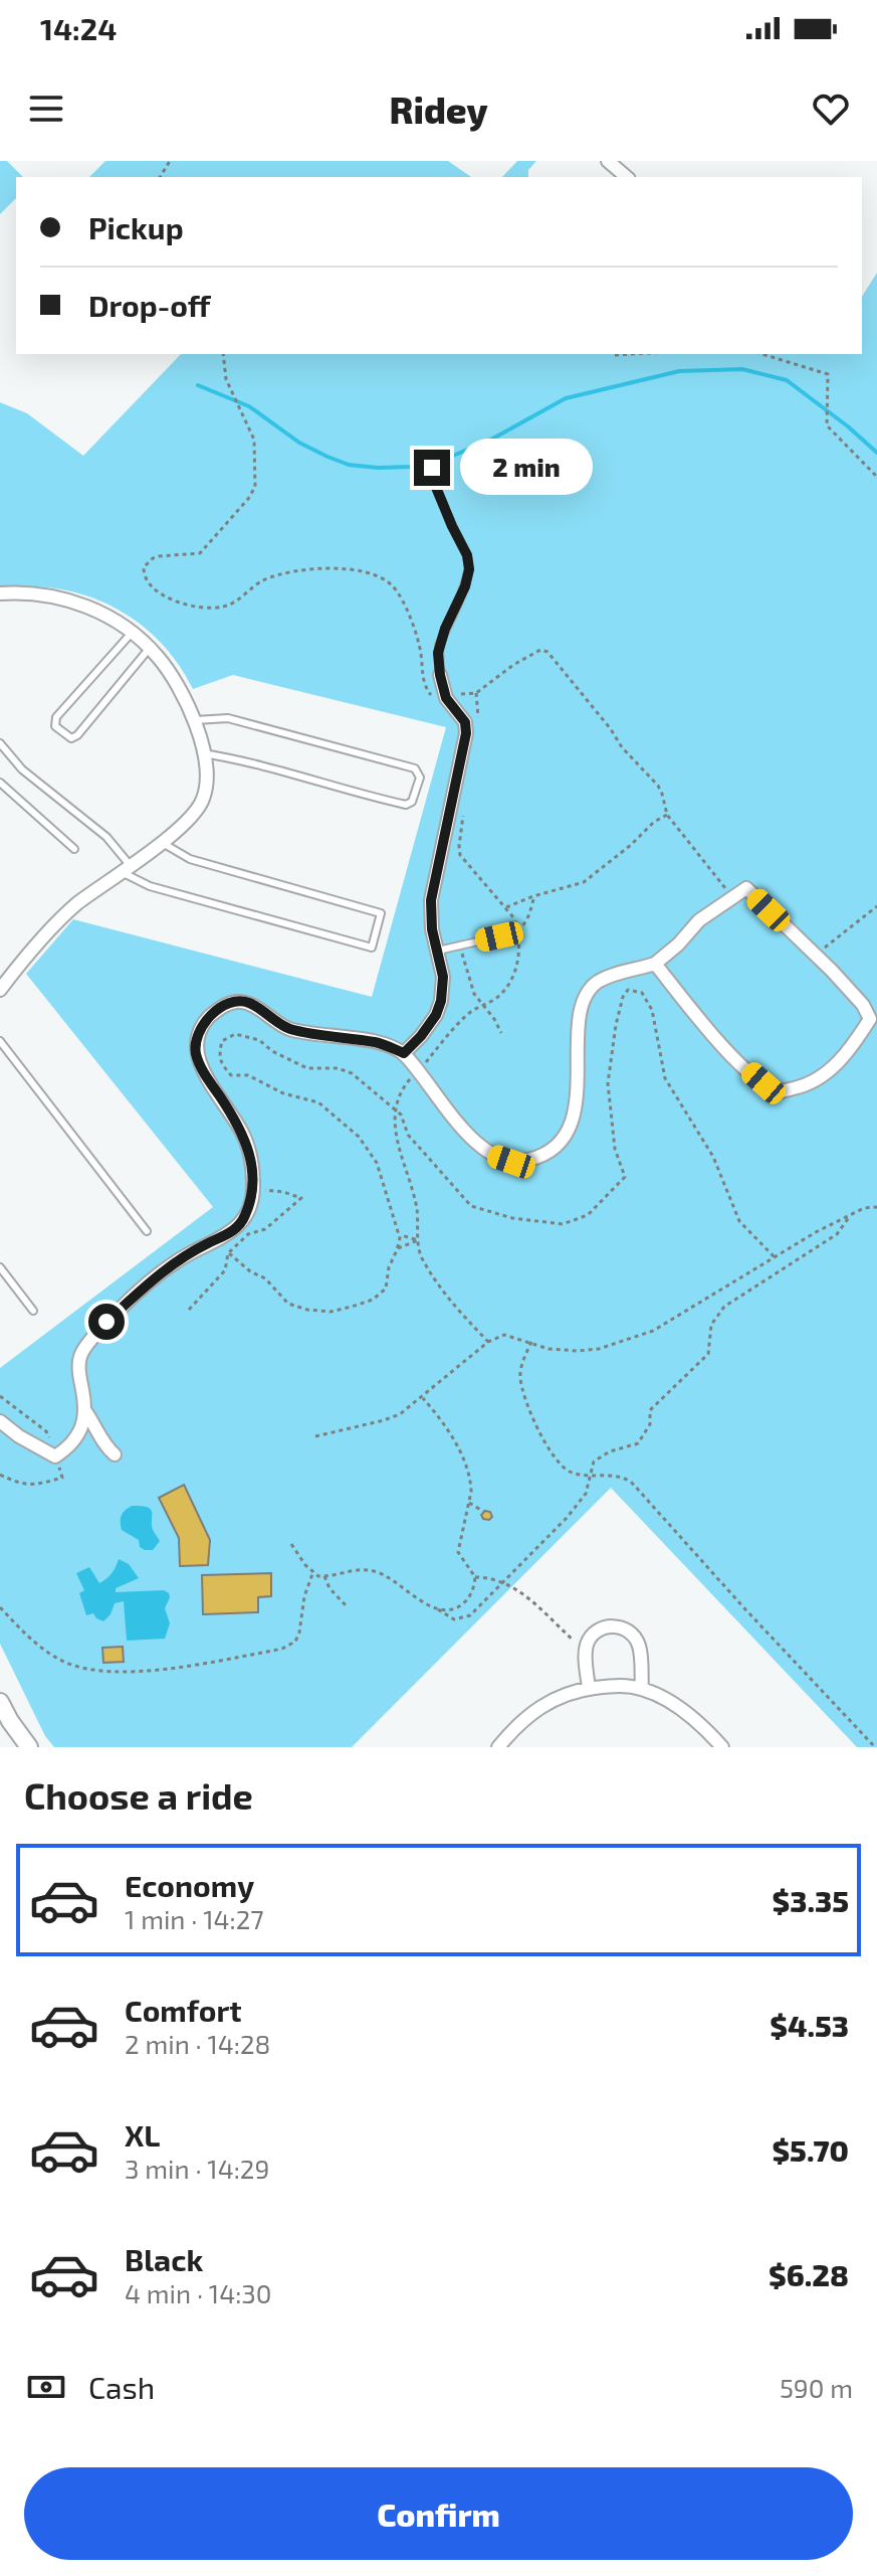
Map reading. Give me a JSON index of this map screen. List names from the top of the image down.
{
  "page": {
    "status": "14:24",
    "header": "Ridey",
    "banner": ["Pickup", "Drop-off"],
    "bubble": "2 min",
    "heading": "Choose a ride",
    "list": [
      {
        "name": "Economy",
        "note": "1 min · 14:27",
        "value": "$3.35"
      },
      {
        "name": "Comfort",
        "note": "2 min · 14:28",
        "value": "$4.53"
      },
      {
        "name": "XL",
        "note": "3 min · 14:29",
        "value": "$5.70"
      },
      {
        "name": "Black",
        "note": "4 min · 14:30",
        "value": "$6.28"
      }
    ],
    "pay": ["Cash", "590 m"],
    "buttons": "Confirm"
  }
}
